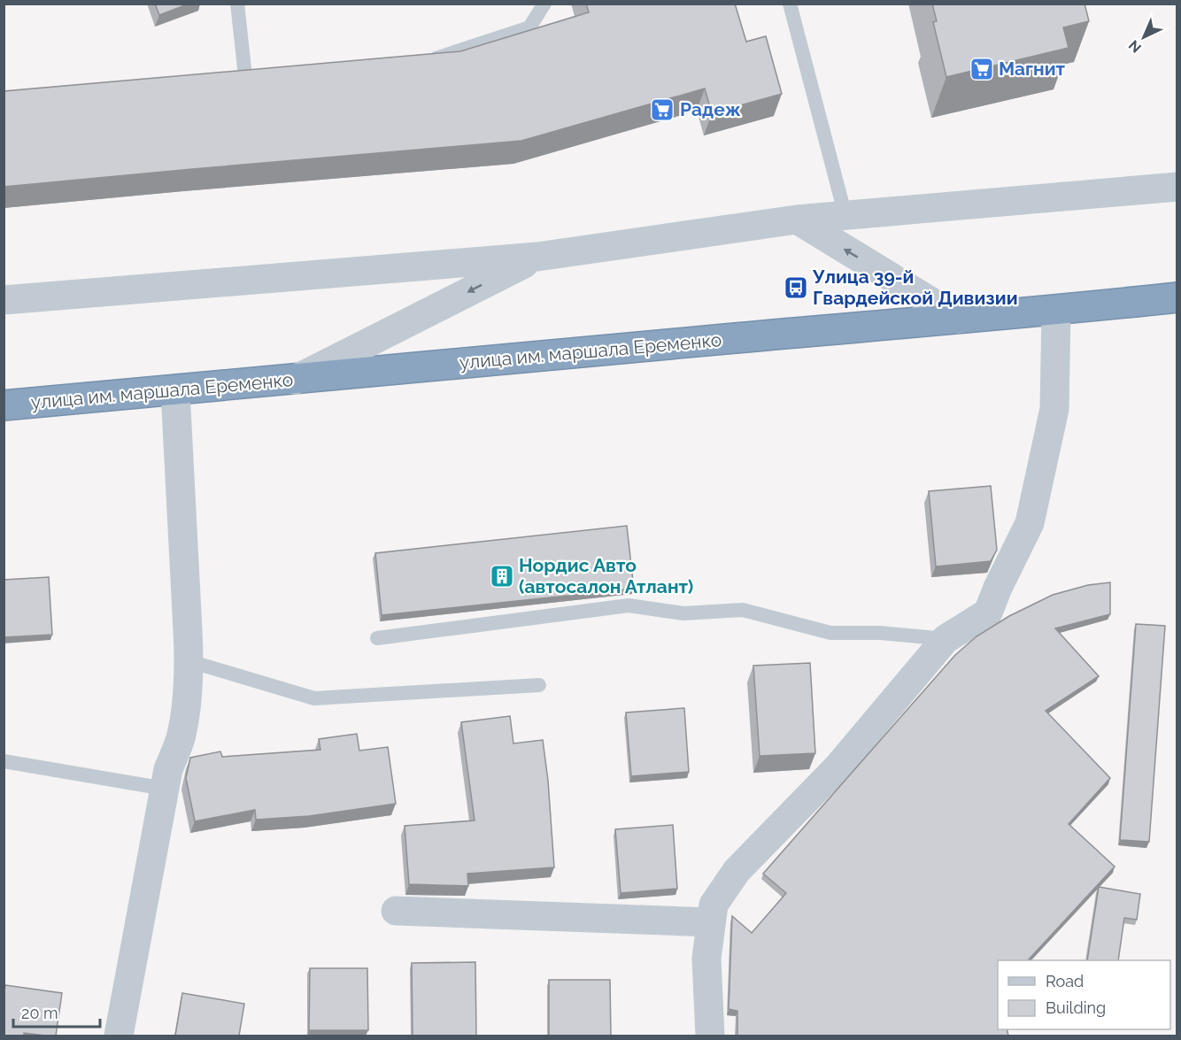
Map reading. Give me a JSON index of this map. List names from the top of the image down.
{
  "streets": {
    "highway": ["улица им. маршала Еременко"]
  },
  "places": {
    "supermarket": ["Магнит", "Радеж"],
    "bus stop": ["Улица 39-й Гвардейской Дивизии"],
    "building": ["Нордис Авто (автосалон Атлант)"]
  },
  "legend": ["Road", "Building"],
  "scale_bar": "20 m",
  "north": "bottom left"
}
